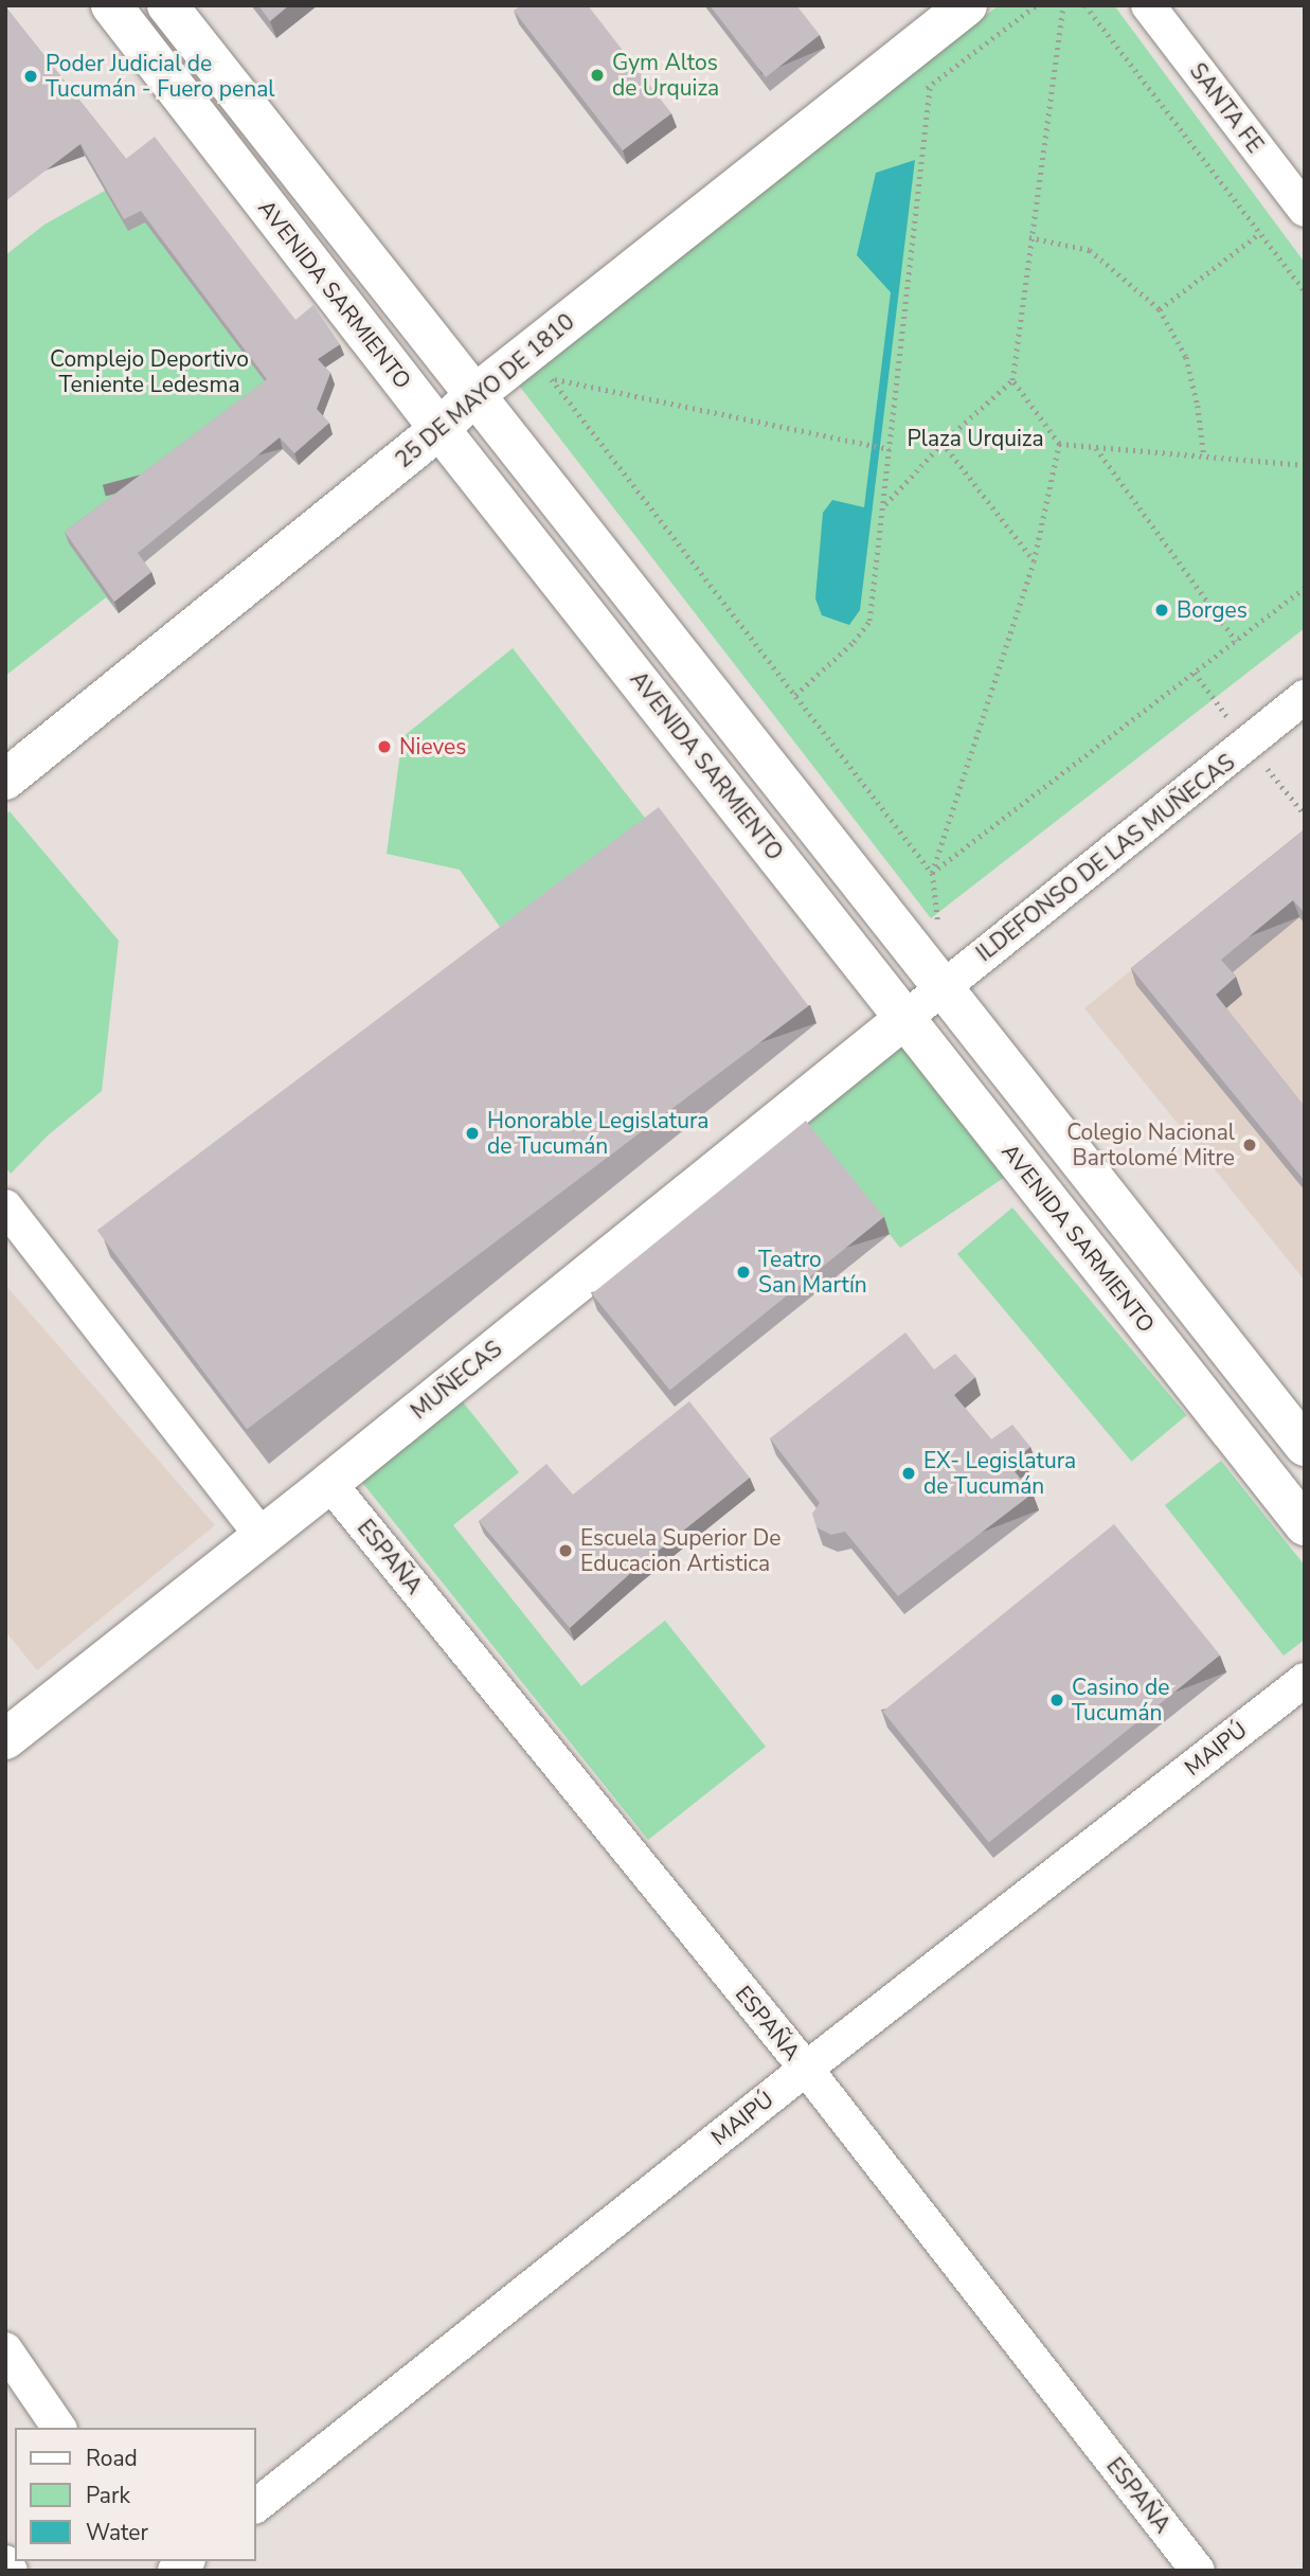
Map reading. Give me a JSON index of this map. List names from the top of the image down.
{
  "streets": {
    "main road": ["AVENIDA SARMIENTO", "25 DE MAYO DE 1810", "MUÑECAS"],
    "street": [
      "SANTA FE",
      "ILDEFONSO DE LAS MUÑECAS",
      "ESPAÑA",
      "MAIPÚ"
    ]
  },
  "crossings": [
    ["AVENIDA SARMIENTO", "25 DE MAYO DE 1810"],
    ["AVENIDA SARMIENTO", "ILDEFONSO DE LAS MUÑECAS"],
    ["AVENIDA SARMIENTO", "MUÑECAS"],
    ["ILDEFONSO DE LAS MUÑECAS", "MUÑECAS"],
    ["MUÑECAS", "ESPAÑA"],
    ["ESPAÑA", "MAIPÚ"]
  ],
  "parks": ["Complejo Deportivo Teniente Ledesma", "Plaza Urquiza"],
  "places": [
    "Gym Altos de Urquiza",
    "Poder Judicial de Tucumán - Fuero penal",
    "Borges",
    "Nieves",
    "Honorable Legislatura de Tucumán",
    "Colegio Nacional Bartolomé Mitre",
    "Teatro San Martín",
    "EX- Legislatura de Tucumán",
    "Escuela Superior De Educacion Artistica",
    "Casino de Tucumán"
  ],
  "legend": ["Road", "Park", "Water"]
}
